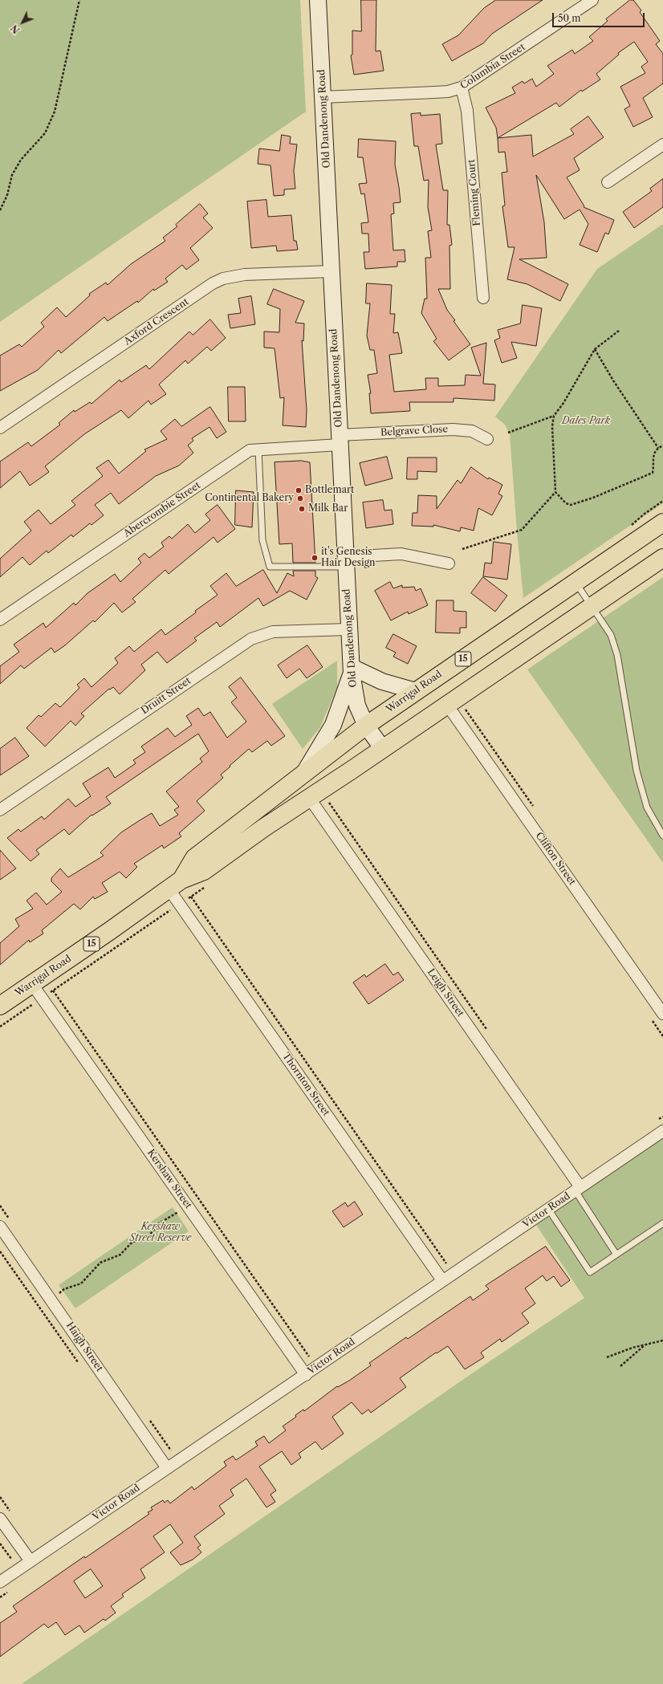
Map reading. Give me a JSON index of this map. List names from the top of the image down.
{
  "streets": {
    "highway": ["15", "Warrigal Road"],
    "main road": ["Old Dandenong Road"],
    "street": [
      "Columbia Street",
      "Fleming Court",
      "Axford Crescent",
      "Belgrave Close",
      "Abercrombie Street",
      "Druitt Street",
      "Clifton Street",
      "Leigh Street",
      "Thornton Street",
      "Kershaw Street",
      "Victor Road",
      "Haigh Street"
    ]
  },
  "crossings": [
    ["Columbia Street", "Old Dandenong Road"],
    ["Columbia Street", "Fleming Court"],
    ["Old Dandenong Road", "Axford Crescent"],
    ["Old Dandenong Road", "Belgrave Close"],
    ["Old Dandenong Road", "Abercrombie Street"],
    ["Old Dandenong Road", "Warrigal Road"],
    ["Old Dandenong Road", "Druitt Street"],
    ["Belgrave Close", "Abercrombie Street"],
    ["Warrigal Road", "Clifton Street"],
    ["Warrigal Road", "Leigh Street"],
    ["Warrigal Road", "Thornton Street"],
    ["Warrigal Road", "Kershaw Street"],
    ["Leigh Street", "Victor Road"],
    ["Thornton Street", "Victor Road"],
    ["Kershaw Street", "Victor Road"],
    ["Victor Road", "Haigh Street"]
  ],
  "parks": ["Dales Park", "Kershaw Street Reserve"],
  "places": [
    "Bottlemart",
    "Continental Bakery",
    "Milk Bar",
    "it's Genesis Hair Design"
  ],
  "scale_bar": "50 m",
  "north": "bottom left"
}
